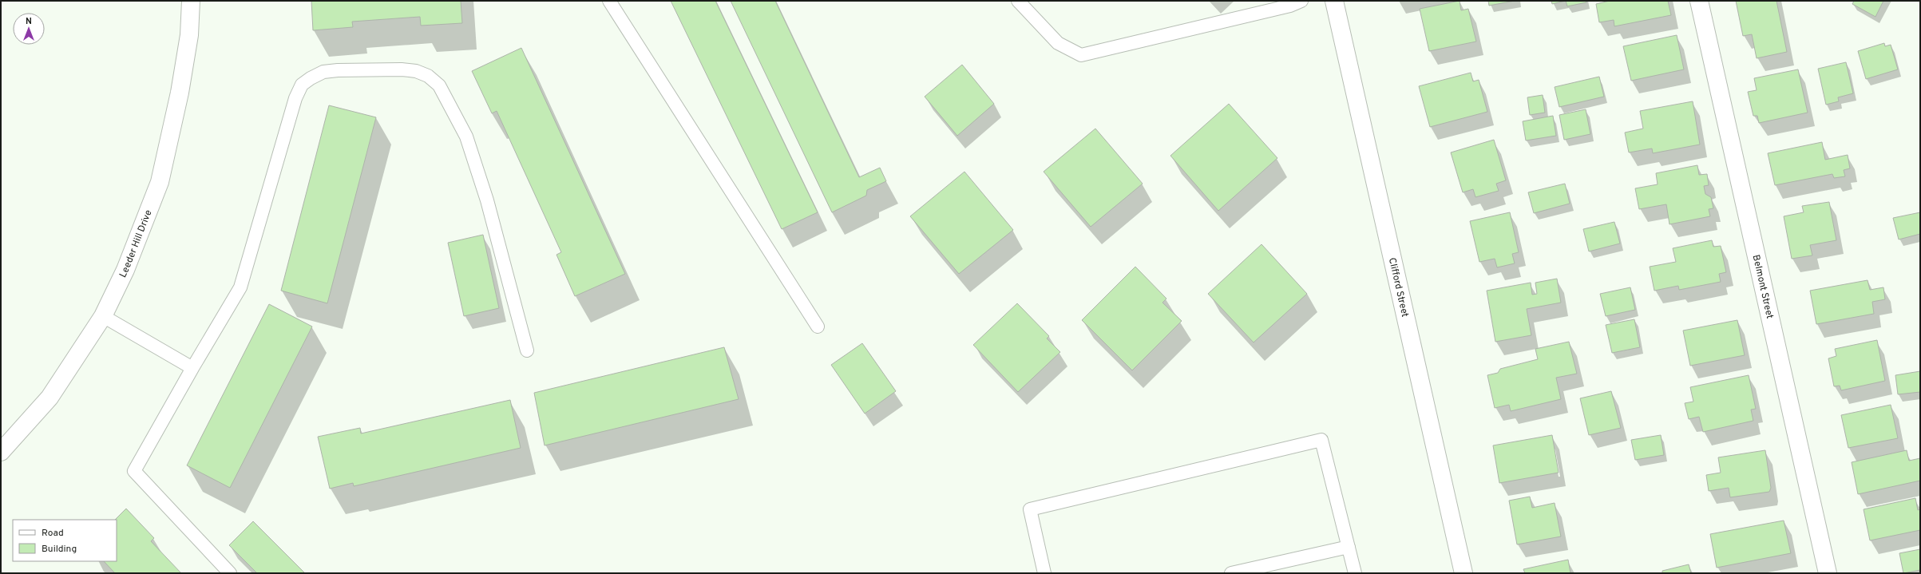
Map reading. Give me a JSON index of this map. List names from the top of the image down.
{
  "streets": {
    "street": ["Leeder Hill Drive", "Belmont Street", "Clifford Street"]
  },
  "legend": ["Road", "Building"],
  "north": "top"
}
